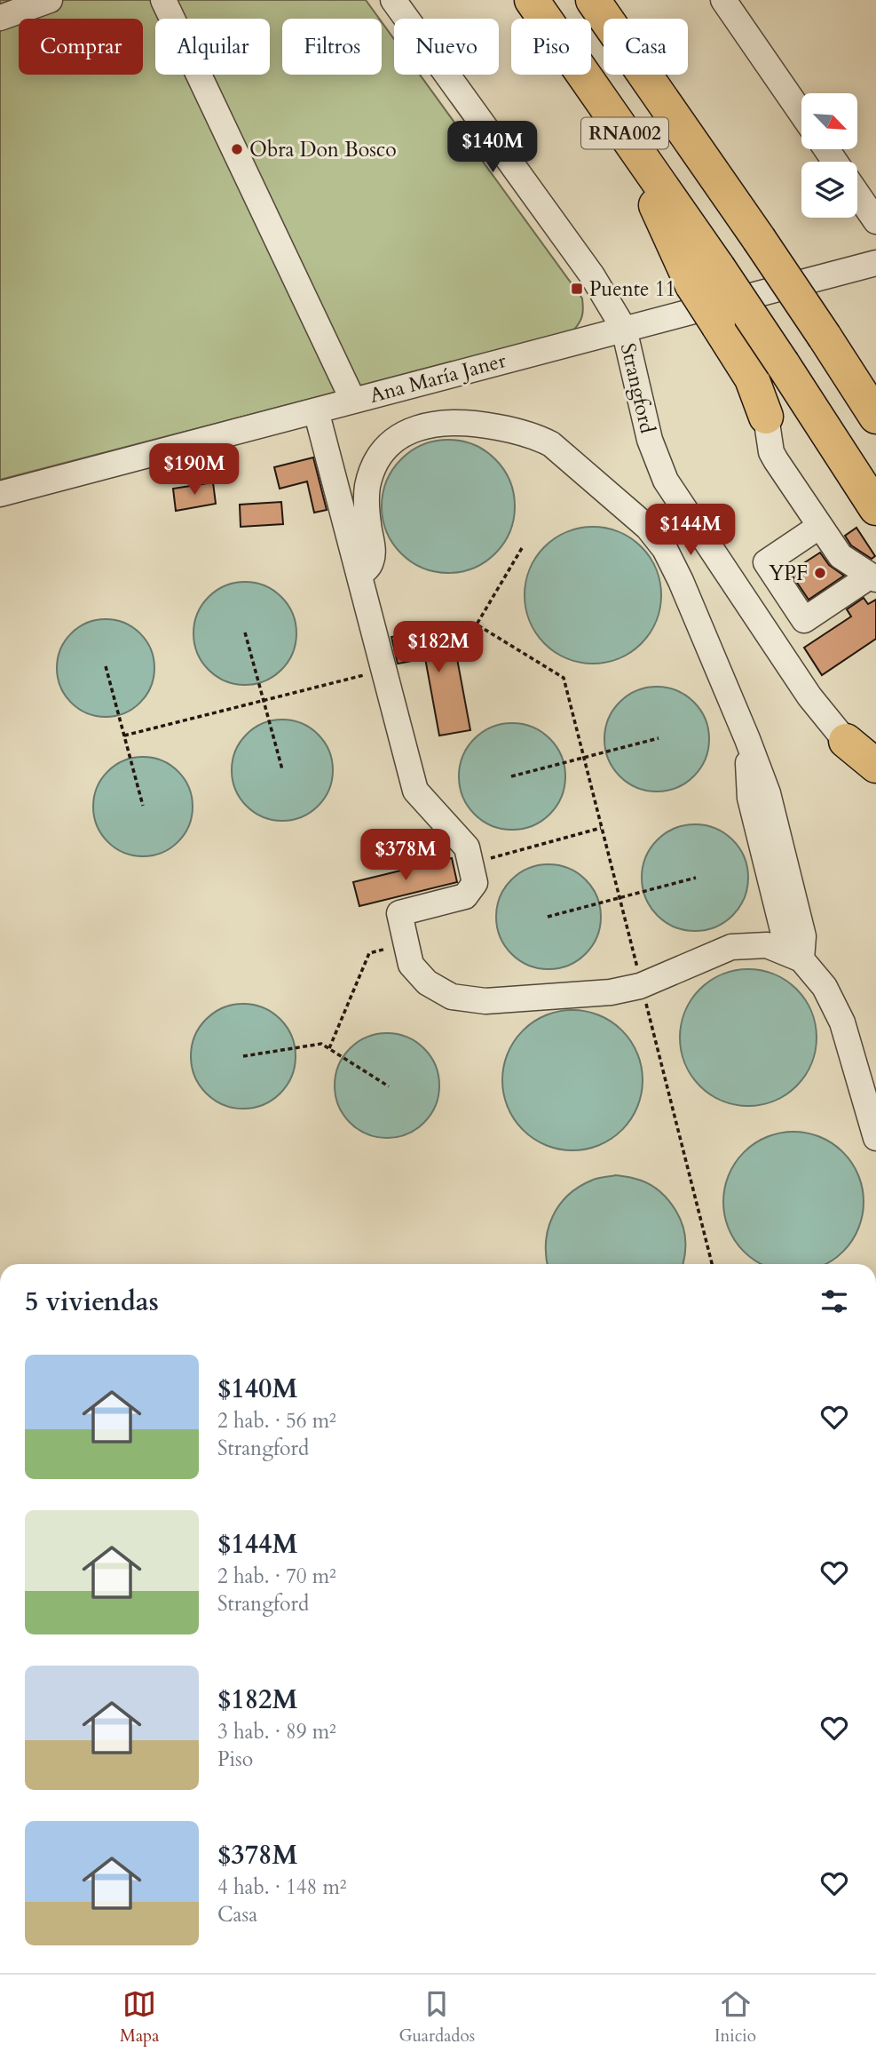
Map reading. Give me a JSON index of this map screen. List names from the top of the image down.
{
  "streets": {
    "highway": ["RNA002"],
    "street": ["Ana María Janer", "Strangford"]
  },
  "crossings": [
    ["Ana María Janer", "Strangford"]
  ],
  "places": {
    "other": ["Obra Don Bosco", "YPF"],
    "transit": ["Puente 11"]
  },
  "north": "bottom right",
  "page": {
    "chip": [
      "Comprar",
      "Alquilar",
      "Filtros",
      "Nuevo",
      "Piso",
      "Casa"
    ],
    "price": [
      "$140M",
      "$190M",
      "$144M",
      "$182M",
      "$378M"
    ],
    "heading": "5 viviendas",
    "list": [
      {
        "name": "$140M",
        "note": "2 hab. · 56 m² · Strangford"
      },
      {
        "name": "$144M",
        "note": "2 hab. · 70 m² · Strangford"
      },
      {
        "name": "$182M",
        "note": "3 hab. · 89 m² · Piso"
      },
      {
        "name": "$378M",
        "note": "4 hab. · 148 m² · Casa"
      }
    ],
    "tabs": ["Mapa", "Guardados", "Inicio"]
  }
}
